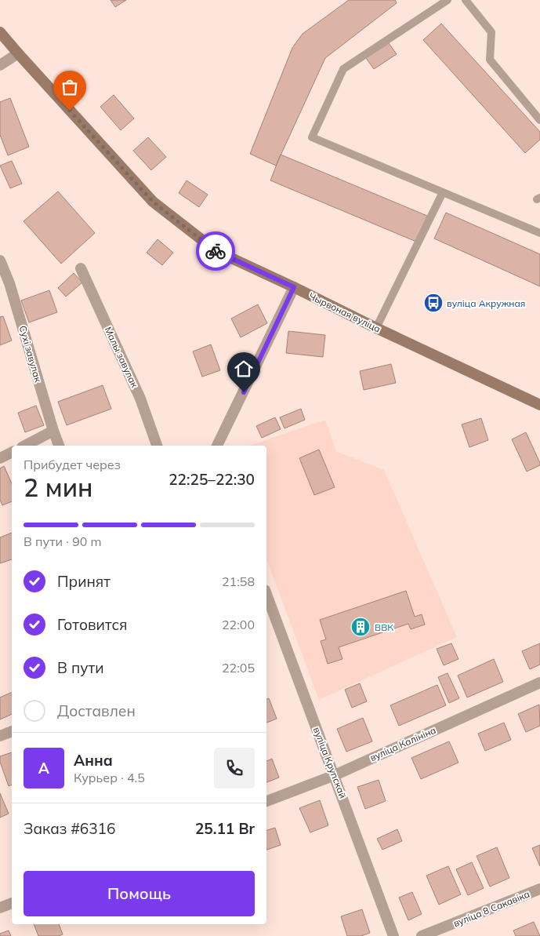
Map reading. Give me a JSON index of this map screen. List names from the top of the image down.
{
  "streets": {
    "main road": ["Чырвоная вуліца"],
    "street": [
      "Сухі завулак",
      "Малы завулак",
      "вуліца Калініна",
      "вуліца Крупскай",
      "вуліца 8 Сакавіка"
    ]
  },
  "crossings": [
    ["вуліца Калініна", "вуліца Крупскай"]
  ],
  "places": {
    "bus stop": ["вуліца Акружная"],
    "building": ["ВВК"]
  },
  "page": {
    "heading": ["2 мин", "Прибудет через", "22:25–22:30"],
    "panel": [
      "Анна",
      "Курьер · 4.5",
      "Заказ #6316",
      "25.11 Br"
    ],
    "bar": "В пути · 90 m",
    "list": [
      ["Принят", "21:58"],
      ["Готовится", "22:00"],
      ["В пути", "22:05"],
      "Доставлен"
    ],
    "round": "А",
    "buttons": "Помощь"
  }
}
